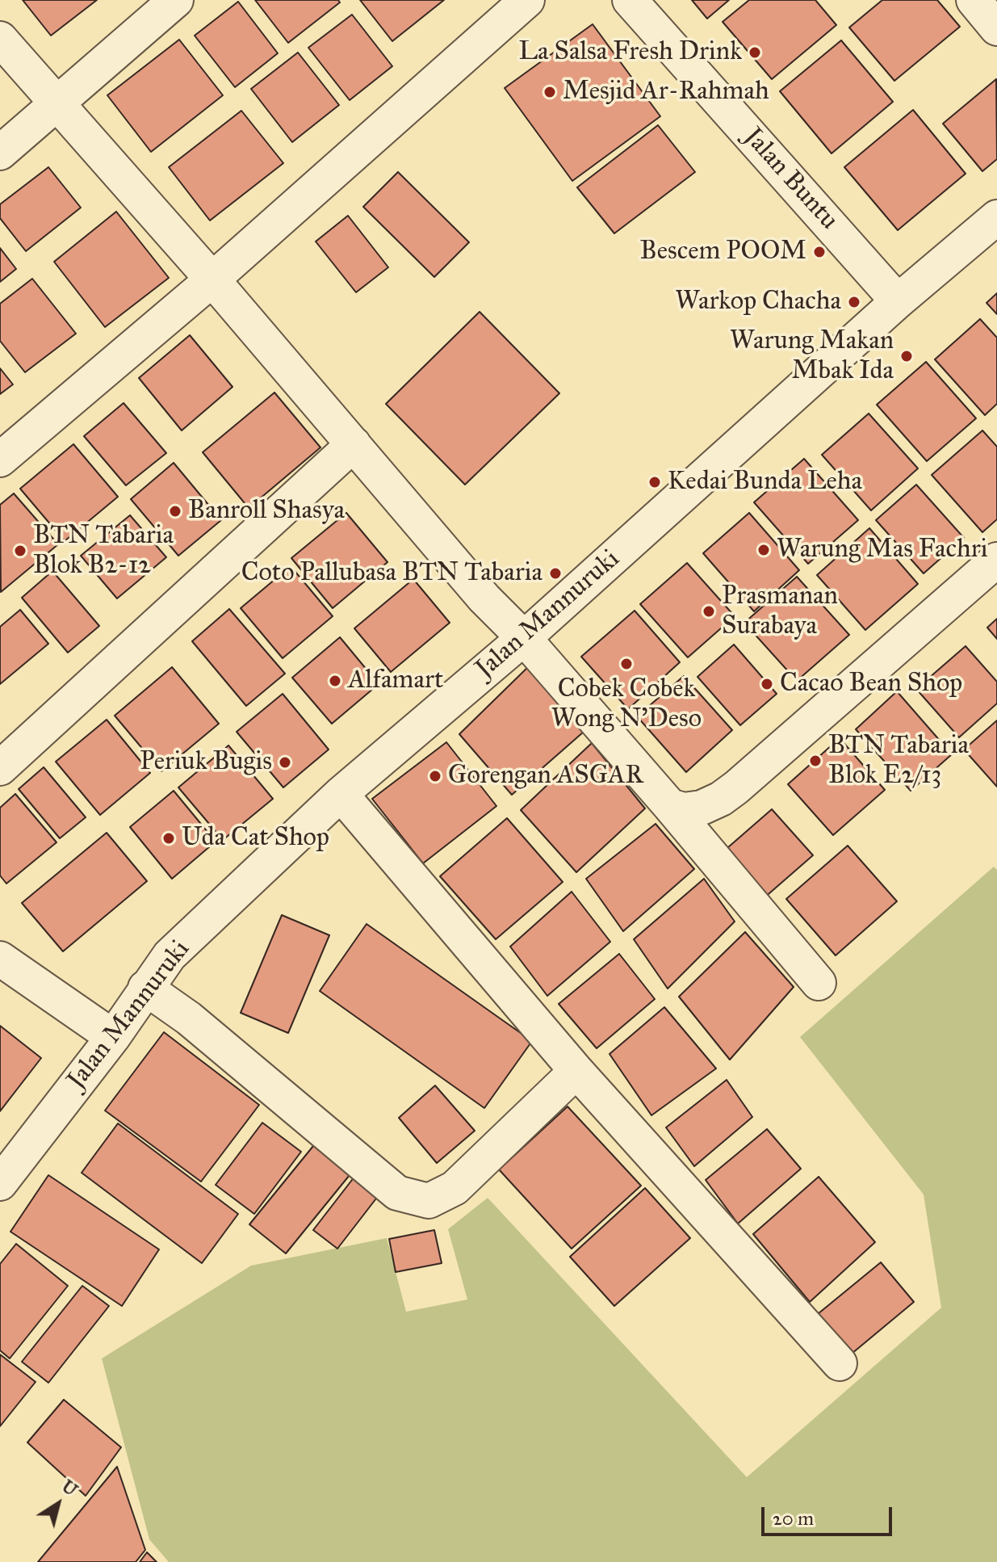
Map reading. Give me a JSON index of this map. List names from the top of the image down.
{
  "streets": {
    "street": ["Jalan Buntu", "Jalan Mannuruki"]
  },
  "crossings": [
    ["Jalan Buntu", "Jalan Mannuruki"]
  ],
  "places": [
    "La Salsa Fresh Drink",
    "Mesjid Ar-Rahmah",
    "Bescem POOM",
    "Warkop Chacha",
    "Warung Makan Mbak Ida",
    "Kedai Bunda Leha",
    "Banroll Shasya",
    "Warung Mas Fachri",
    "BTN Tabaria Blok B2-12",
    "Coto Pallubasa BTN Tabaria",
    "Prasmanan Surabaya",
    "Cobek Cobek Wong N'Deso",
    "Alfamart",
    "Cacao Bean Shop",
    "BTN Tabaria Blok E2/13",
    "Periuk Bugis",
    "Gorengan ASGAR",
    "Uda Cat Shop"
  ],
  "scale_bar": "20 m",
  "north": "top right"
}
